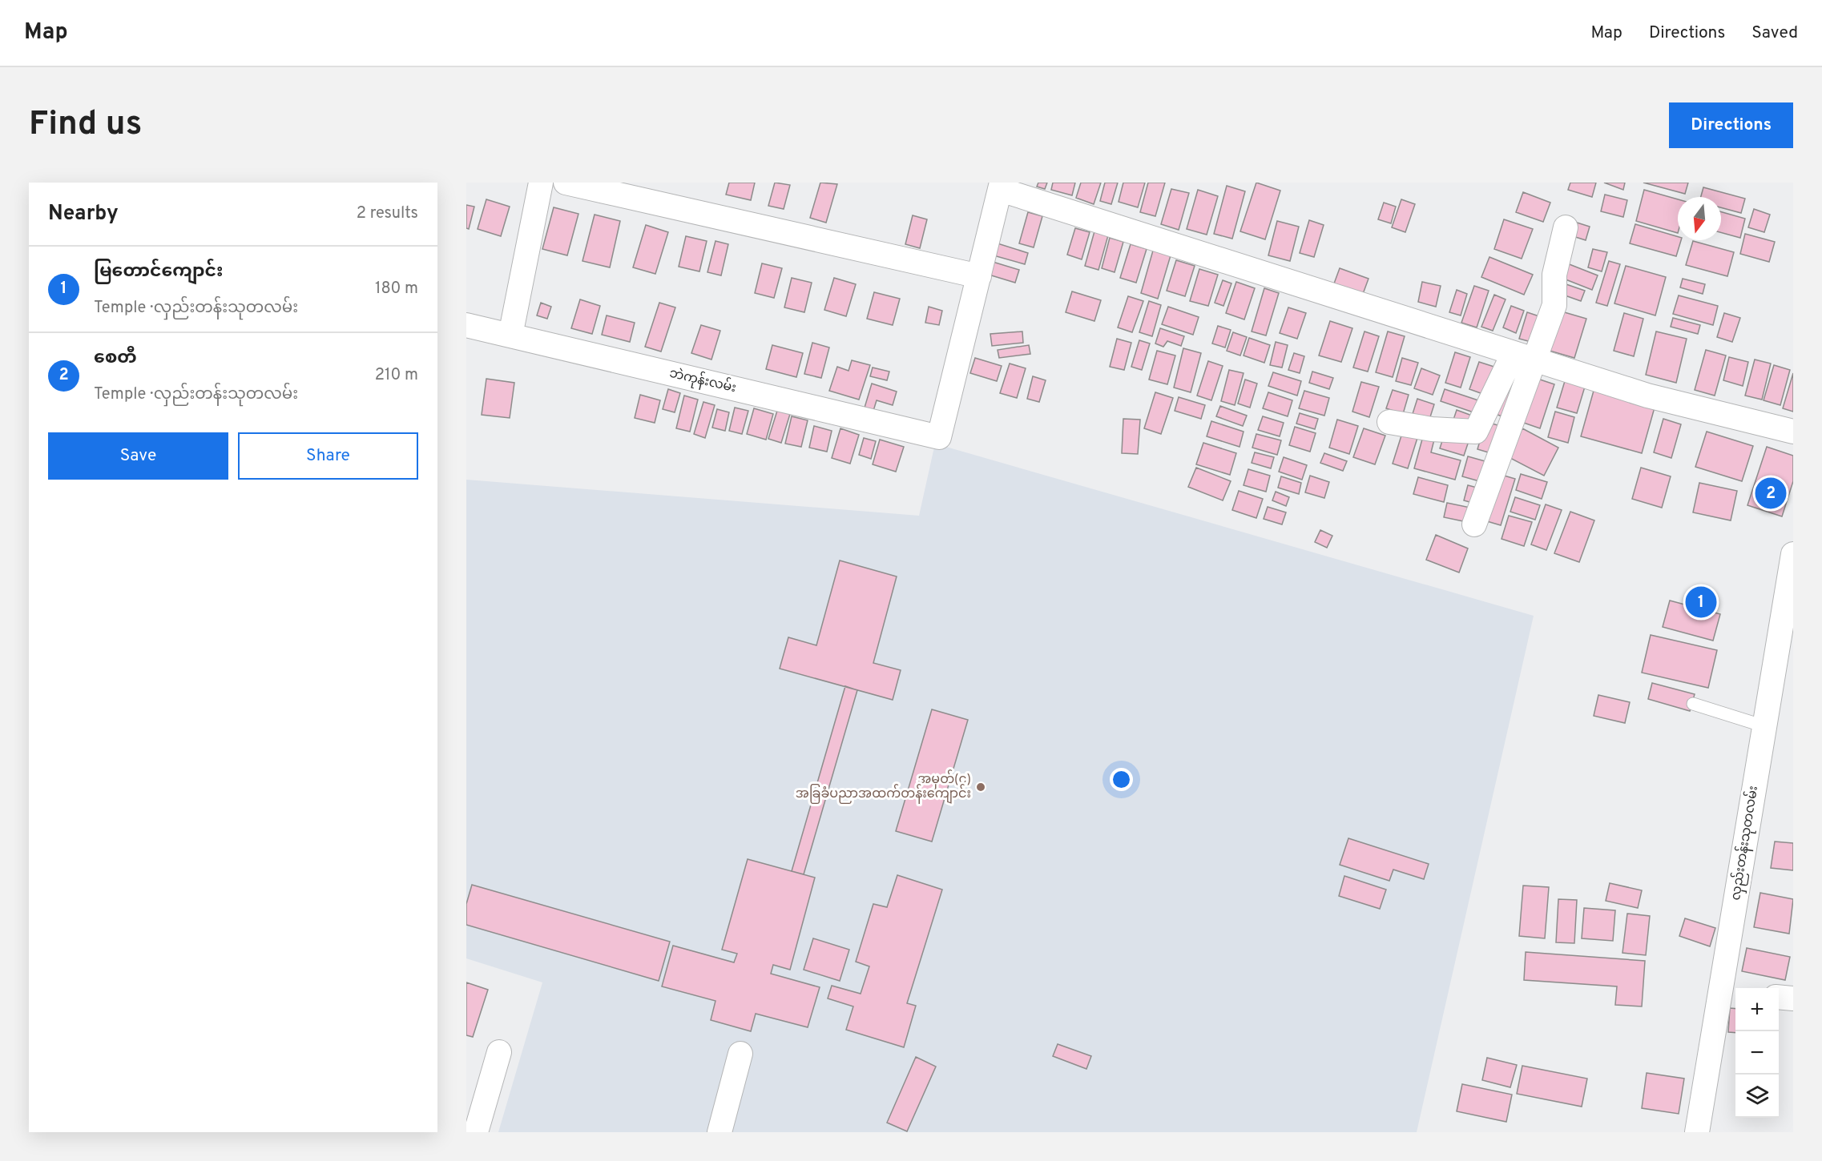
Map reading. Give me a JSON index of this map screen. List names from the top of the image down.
{
  "streets": {
    "street": ["ဘဲကုန်းလမ်း", "လှည်းတန်းသုတလမ်း"]
  },
  "places": ["အမှတ်(၄) အခြခံပညာအထက်တန်းကျောင်း"],
  "north": "bottom",
  "page": {
    "header": "Map",
    "nav": ["Map", "Directions", "Saved"],
    "buttons": [
      "Directions",
      ["Save", "Share"]
    ],
    "title": "Find us",
    "heading": ["Nearby", "2 results"],
    "list": [
      {
        "mark": "1",
        "name": "မြတောင်ကျောင်း",
        "note": "Temple · လှည်းတန်းသုတလမ်း",
        "value": "180 m"
      },
      {
        "mark": "2",
        "name": "စေတီ",
        "note": "Temple · လှည်းတန်းသုတလမ်း",
        "value": "210 m"
      }
    ],
    "pins": ["2", "1"],
    "map_buttons": ["+", "−"]
  }
}
